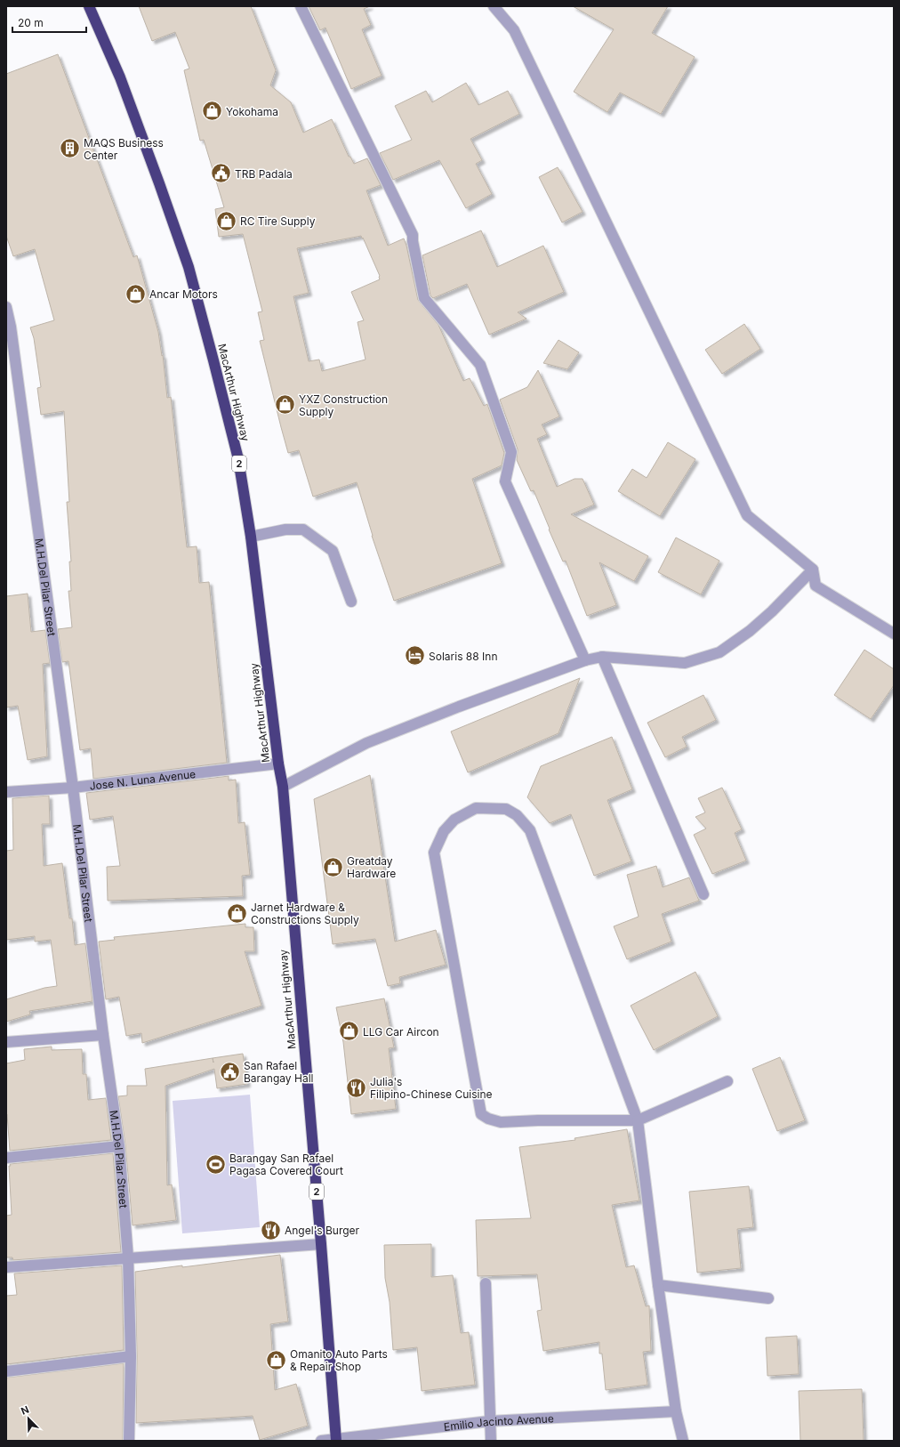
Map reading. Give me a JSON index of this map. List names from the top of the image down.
{
  "streets": {
    "highway": ["MacArthur Highway", "2"],
    "street": ["M.H.Del Pilar Street", "Jose N. Luna Avenue", "Emilio Jacinto Avenue"]
  },
  "crossings": [
    ["MacArthur Highway", "Jose N. Luna Avenue"],
    ["MacArthur Highway", "Emilio Jacinto Avenue"],
    ["M.H.Del Pilar Street", "Jose N. Luna Avenue"]
  ],
  "places": {
    "shop": [
      "Yokohama",
      "RC Tire Supply",
      "Ancar Motors",
      "YXZ Construction Supply",
      "Greatday Hardware",
      "Jarnet Hardware & Constructions Supply",
      "LLG Car Aircon",
      "Omanito Auto Parts & Repair Shop"
    ],
    "building": ["MAQS Business Center"],
    "public building": ["TRB Padala", "San Rafael Barangay Hall"],
    "hotel": ["Solaris 88 Inn"],
    "restaurant": ["Julia's Filipino-Chinese Cuisine", "Angel's Burger"],
    "sports": ["Barangay San Rafael Pagasa Covered Court"]
  },
  "scale_bar": "20 m",
  "north": "top left"
}
